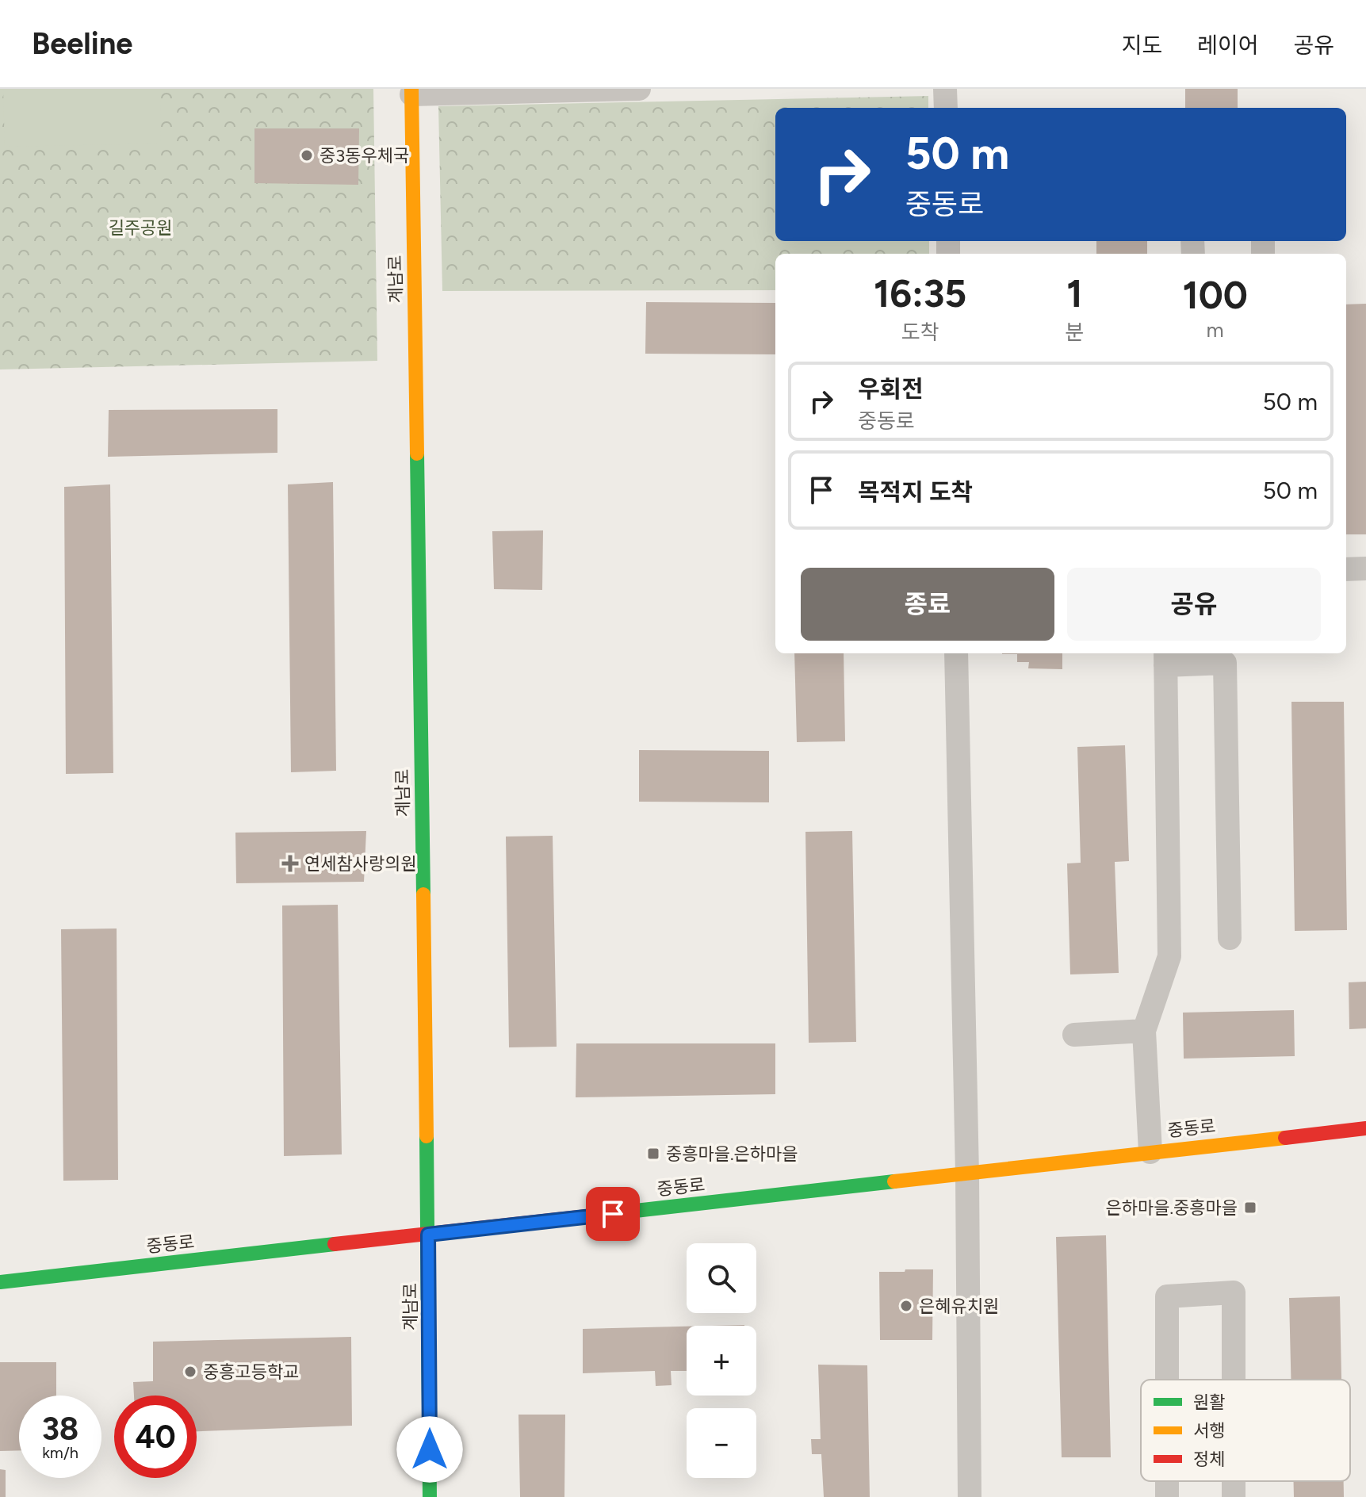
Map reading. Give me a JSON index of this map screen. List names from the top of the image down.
{
  "streets": {
    "street": ["계남로", "중동로"]
  },
  "crossings": [
    ["계남로", "중동로"]
  ],
  "parks": ["길주공원"],
  "places": {
    "other": ["중3동우체국", "은혜유치원", "중흥고등학교"],
    "health": ["연세참사랑의원"],
    "transit": ["중흥마을.은하마을", "은하마을.중흥마을"]
  },
  "legend": ["원활", "서행", "정체"],
  "page": {
    "header": "Beeline",
    "nav": ["지도", "레이어", "공유"],
    "turn": ["50 m", "중동로"],
    "eta": [
      "16:35",
      "도착",
      "1",
      "분",
      "100",
      "m"
    ],
    "list": [
      {
        "name": "우회전",
        "note": "중동로",
        "value": "50 m"
      },
      {
        "name": "목적지 도착",
        "value": "50 m"
      }
    ],
    "buttons": ["종료", "공유"],
    "map_buttons": ["+", "−"],
    "speed": "38 km/h",
    "limit": "40"
  }
}
